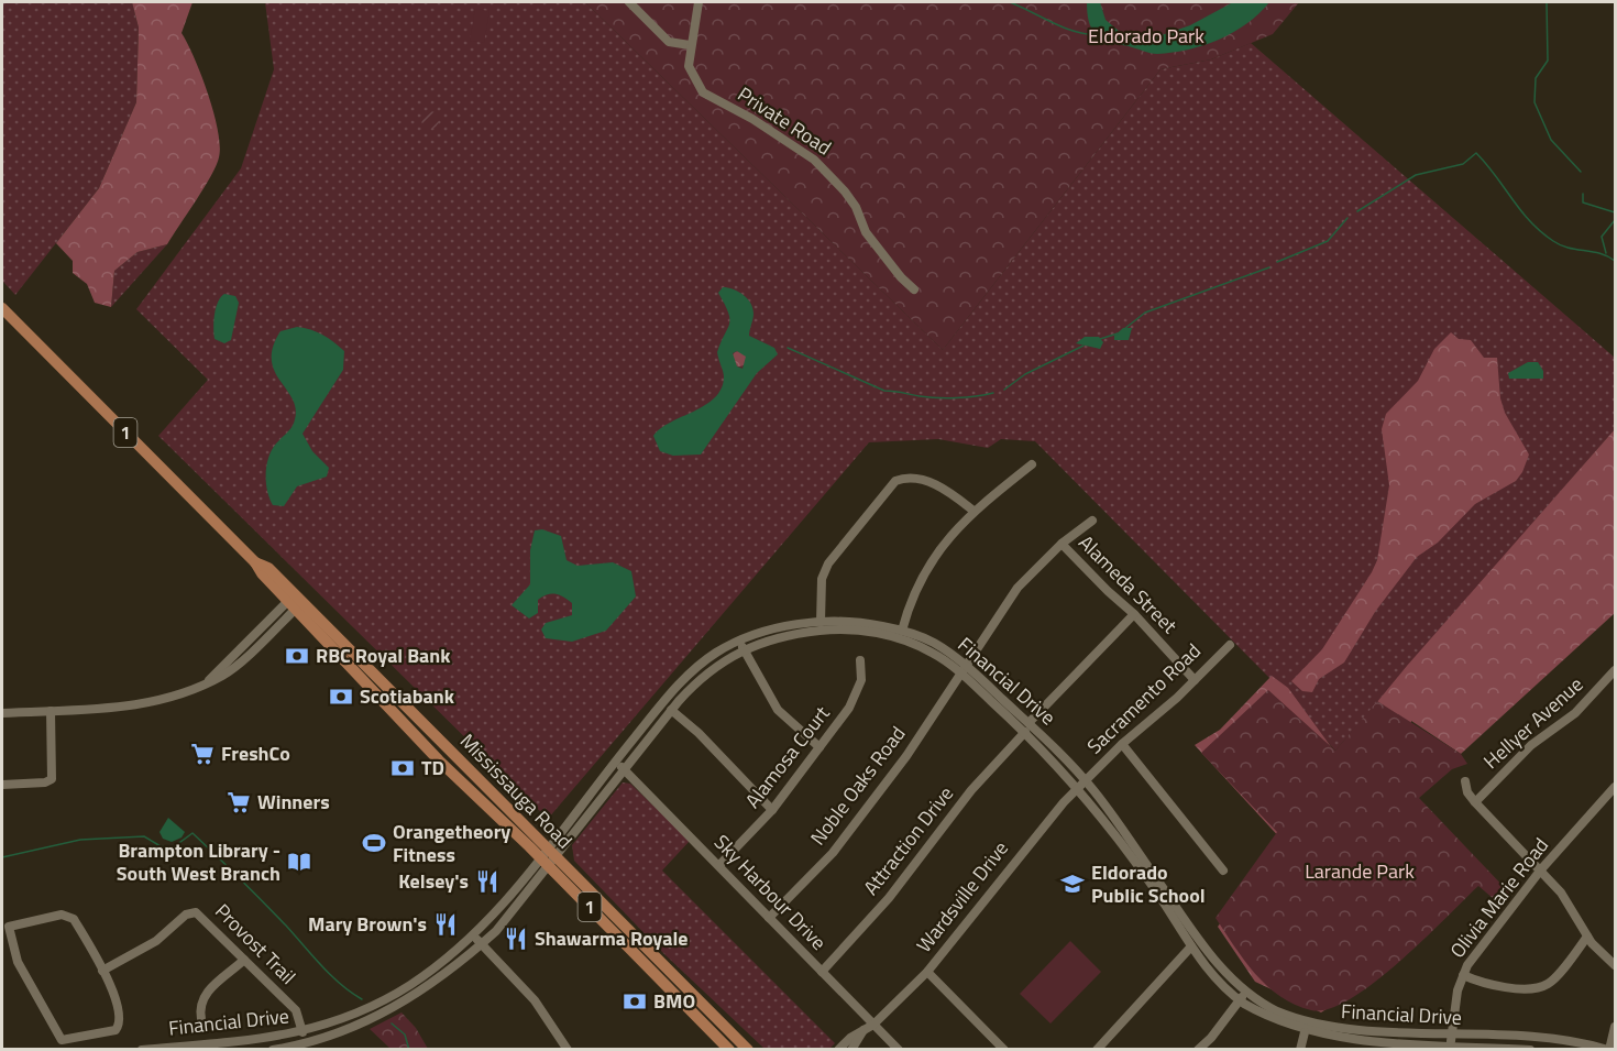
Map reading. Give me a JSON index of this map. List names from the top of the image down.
{
  "streets": {
    "main road": ["1", "Mississauga Road"],
    "street": [
      "Private Road",
      "Alameda Street",
      "Financial Drive",
      "Sacramento Road",
      "Hellyer Avenue",
      "Alamosa Court",
      "Noble Oaks Road",
      "Attraction Drive",
      "Sky Harbour Drive",
      "Wardsville Drive",
      "Olivia Marie Road",
      "Provost Trail"
    ]
  },
  "crossings": [
    ["Alameda Street", "Sacramento Road"],
    ["Alameda Street", "Noble Oaks Road"],
    ["Alameda Street", "Attraction Drive"],
    ["Financial Drive", "Sacramento Road"],
    ["Financial Drive", "Noble Oaks Road"],
    ["Financial Drive", "Mississauga Road"],
    ["Financial Drive", "Attraction Drive"],
    ["Financial Drive", "Sky Harbour Drive"],
    ["Financial Drive", "Wardsville Drive"],
    ["Financial Drive", "Olivia Marie Road"],
    ["Financial Drive", "Provost Trail"],
    ["Sacramento Road", "Wardsville Drive"],
    ["Alamosa Court", "Sky Harbour Drive"],
    ["Noble Oaks Road", "Sky Harbour Drive"],
    ["Attraction Drive", "Sky Harbour Drive"],
    ["Sky Harbour Drive", "Wardsville Drive"]
  ],
  "parks": ["Eldorado Park", "Larande Park"],
  "places": {
    "bank": [
      "RBC Royal Bank",
      "Scotiabank",
      "TD",
      "BMO"
    ],
    "supermarket": ["FreshCo", "Winners"],
    "sports": ["Orangetheory Fitness"],
    "library": ["Brampton Library - South West Branch"],
    "restaurant": ["Kelsey's", "Mary Brown's", "Shawarma Royale"],
    "school or university": ["Eldorado Public School"]
  }
}
